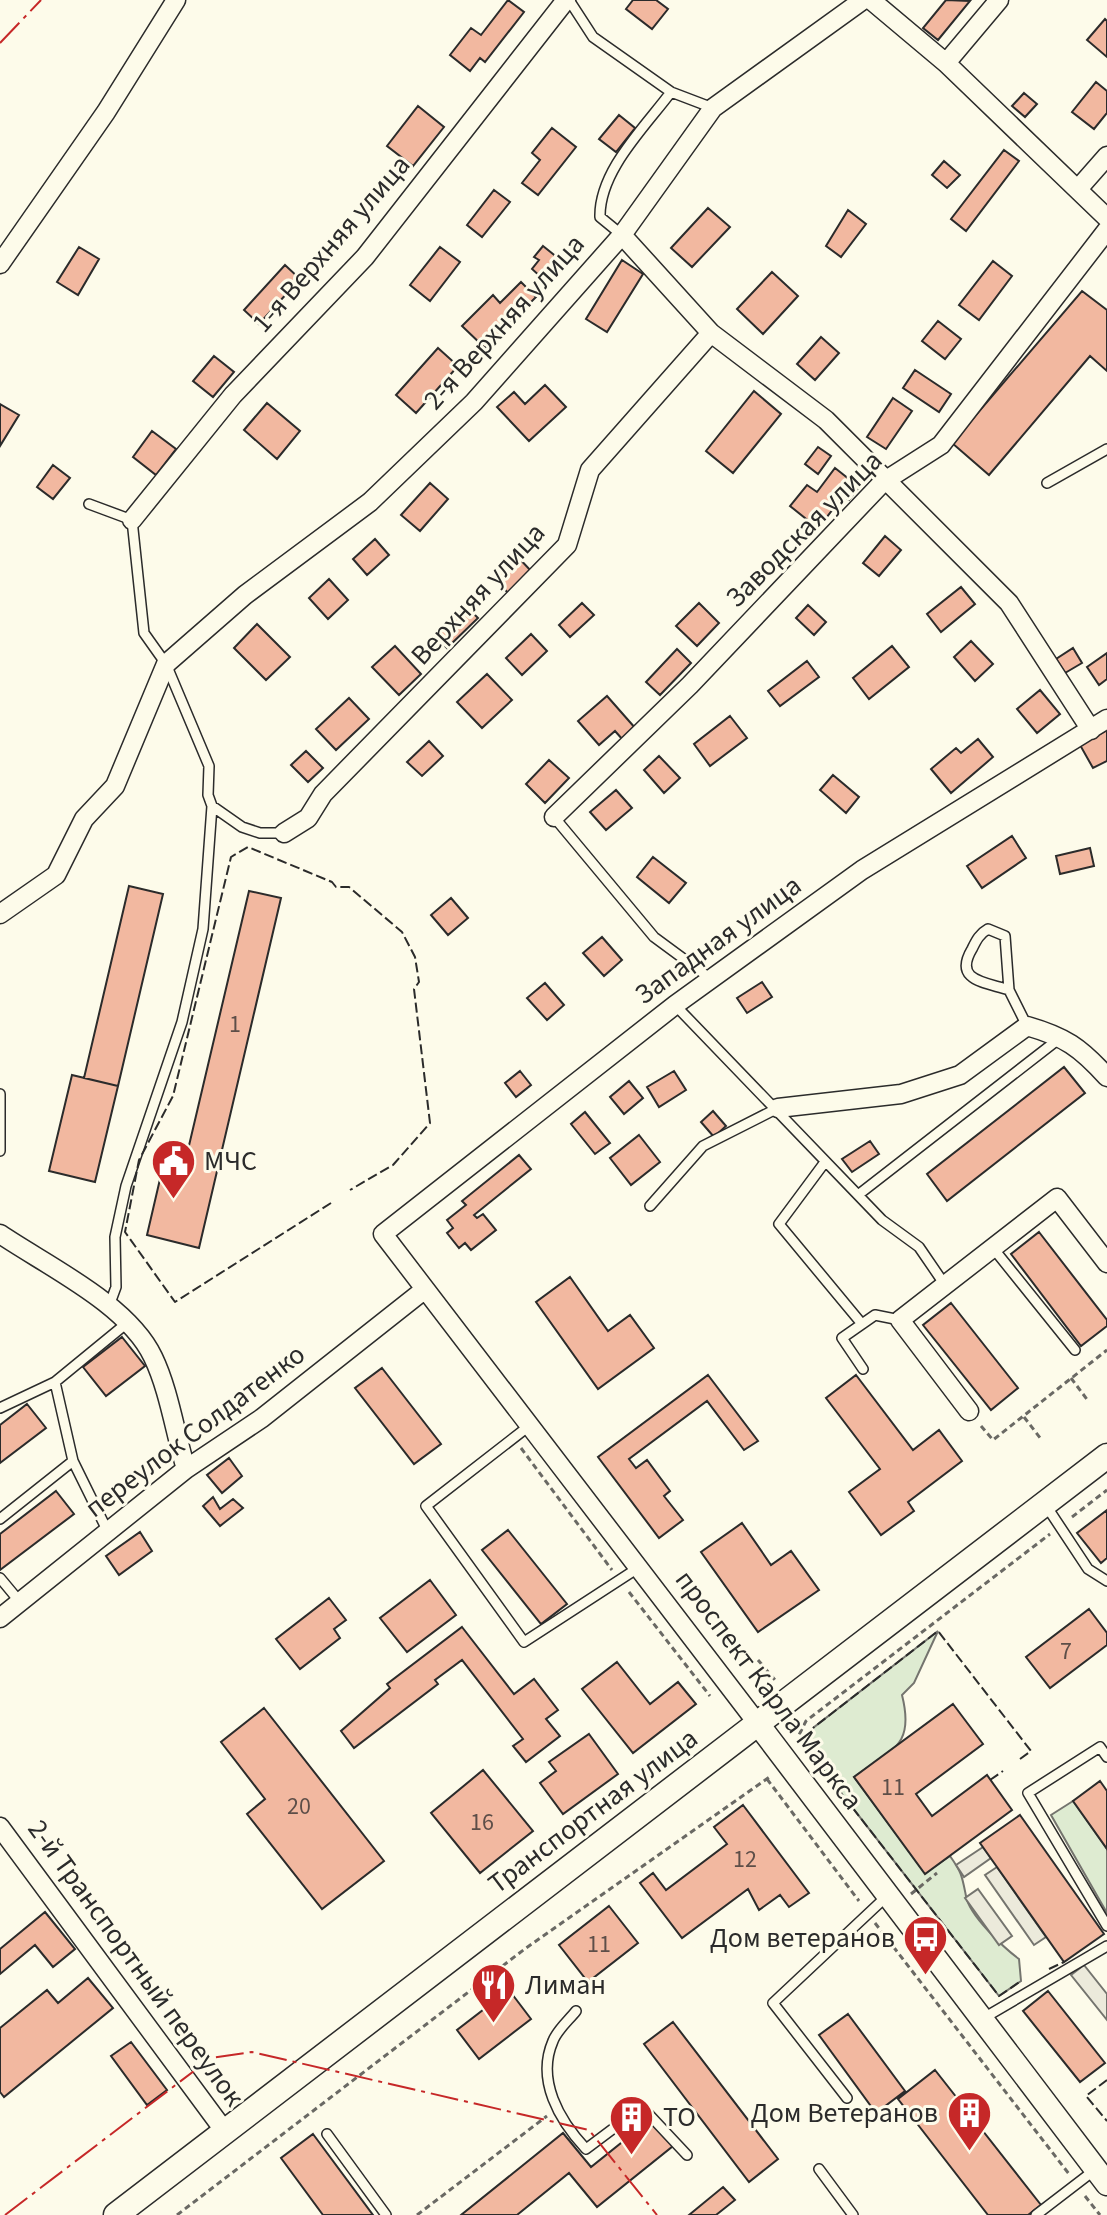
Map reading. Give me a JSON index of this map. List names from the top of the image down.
{
  "streets": {
    "main road": ["Транспортная улица"],
    "street": [
      "1-я Верхняя улица",
      "2-я Верхняя улица",
      "Заводская улица",
      "Верхняя улица",
      "Западная улица",
      "переулок Солдатенко",
      "проспект Карла Маркса",
      "2-й Транспортный переулок"
    ]
  },
  "crossings": [
    ["Западная улица", "проспект Карла Маркса"],
    ["переулок Солдатенко", "проспект Карла Маркса"],
    ["проспект Карла Маркса", "Транспортная улица"],
    ["Транспортная улица", "2-й Транспортный переулок"]
  ],
  "places": {
    "public building": ["МЧС"],
    "bus stop": ["Дом ветеранов"],
    "restaurant": ["Лиман"],
    "building": ["Дом Ветеранов", "ТО"]
  },
  "house_numbers": [
    "1",
    "7",
    "11",
    "20",
    "16",
    "12",
    "11"
  ]
}
